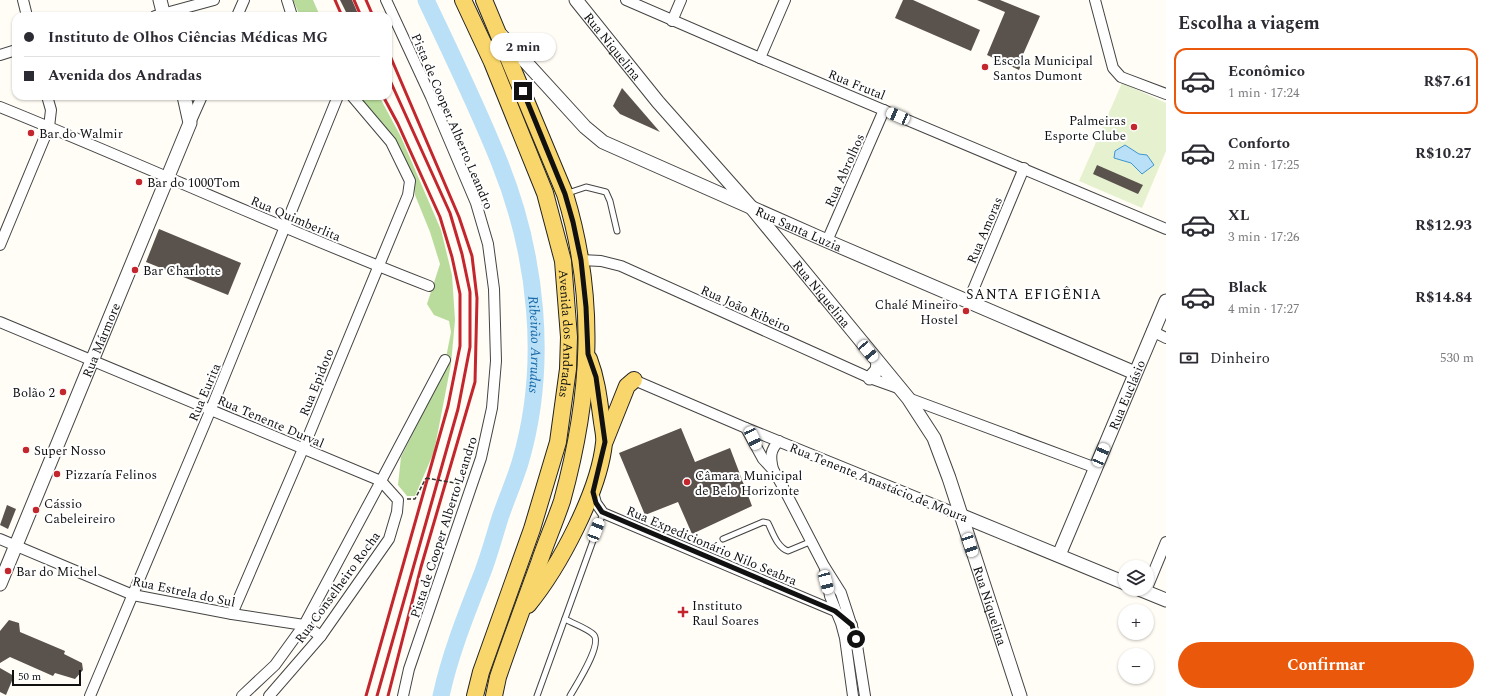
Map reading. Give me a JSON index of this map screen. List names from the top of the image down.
{
  "streets": {
    "main road": ["Avenida dos Andradas"],
    "street": [
      "Rua Niquelina",
      "Rua Frutal",
      "Pista de Cooper Alberto Leandro",
      "Rua Abrolhos",
      "Rua Quimberlita",
      "Rua Santa Luzia",
      "Rua Amoras",
      "Rua João Ribeiro",
      "Rua Mármore",
      "Rua Epidoto",
      "Rua Eurita",
      "Rua Euclásio",
      "Rua Tenente Durval",
      "Rua Tenente Anastácio de Moura",
      "Rua Expedicionário Nilo Seabra",
      "Rua Conselheiro Rocha",
      "Rua Estrela do Sul"
    ]
  },
  "crossings": [
    ["Rua Niquelina", "Rua Santa Luzia"],
    ["Rua Niquelina", "Rua João Ribeiro"],
    ["Rua Niquelina", "Rua Tenente Anastácio de Moura"],
    ["Rua Frutal", "Rua Abrolhos"],
    ["Rua Frutal", "Rua Amoras"],
    ["Rua Abrolhos", "Rua Santa Luzia"],
    ["Rua Quimberlita", "Rua Mármore"],
    ["Rua Quimberlita", "Rua Epidoto"],
    ["Rua Quimberlita", "Rua Eurita"],
    ["Rua Santa Luzia", "Rua Amoras"],
    ["Rua Santa Luzia", "Avenida dos Andradas"],
    ["Rua Santa Luzia", "Rua Euclásio"],
    ["Rua João Ribeiro", "Avenida dos Andradas"],
    ["Rua Mármore", "Rua Tenente Durval"],
    ["Rua Mármore", "Rua Estrela do Sul"],
    ["Rua Epidoto", "Rua Tenente Durval"],
    ["Rua Epidoto", "Rua Estrela do Sul"],
    ["Rua Eurita", "Rua Tenente Durval"],
    ["Rua Eurita", "Rua Estrela do Sul"],
    ["Rua Euclásio", "Rua Tenente Anastácio de Moura"],
    ["Rua Conselheiro Rocha", "Rua Estrela do Sul"]
  ],
  "districts": ["SANTA EFIGÊNIA"],
  "water": ["Ribeirão Arrudas"],
  "places": {
    "other": [
      "Escola Municipal Santos Dumont",
      "Palmeiras Esporte Clube",
      "Bar do Walmir",
      "Bar do 1000Tom",
      "Bar Charlotte",
      "Chalé Mineiro Hostel",
      "Bolão 2",
      "Super Nosso",
      "Pizzaría Felinos",
      "Câmara Municipal de Belo Horizonte",
      "Cássio Cabeleireiro",
      "Bar do Michel"
    ],
    "health": ["Instituto Raul Soares"]
  },
  "scale_bar": "50 m",
  "page": {
    "heading": "Escolha a viagem",
    "banner": ["Instituto de Olhos Ciências Médicas MG", "Avenida dos Andradas"],
    "bubble": "2 min",
    "list": [
      {
        "name": "Econômico",
        "note": "1 min · 17:24",
        "value": "R$7.61"
      },
      {
        "name": "Conforto",
        "note": "2 min · 17:25",
        "value": "R$10.27"
      },
      {
        "name": "XL",
        "note": "3 min · 17:26",
        "value": "R$12.93"
      },
      {
        "name": "Black",
        "note": "4 min · 17:27",
        "value": "R$14.84"
      }
    ],
    "pay": ["Dinheiro", "530 m"],
    "map_buttons": ["+", "−"],
    "buttons": "Confirmar",
    "scale": "50 m"
  }
}
